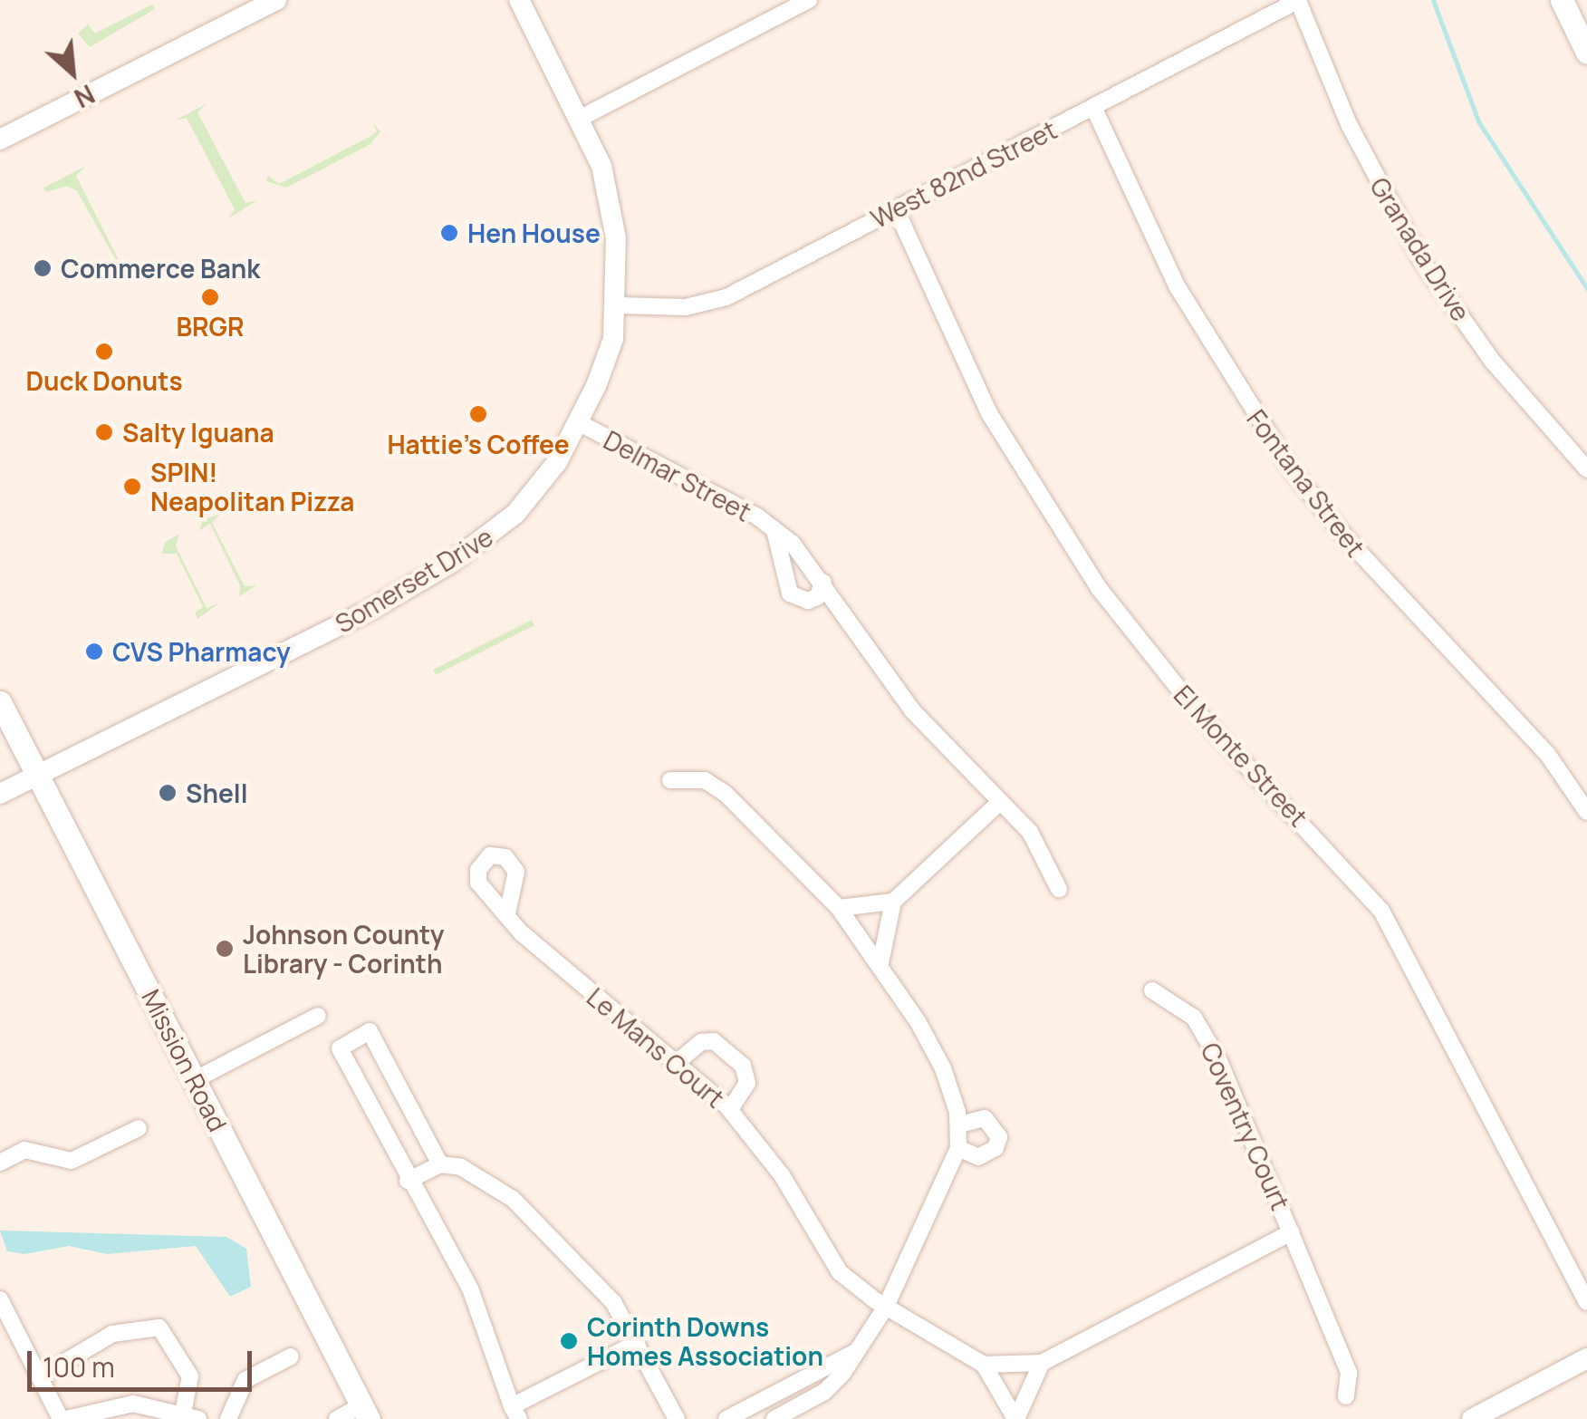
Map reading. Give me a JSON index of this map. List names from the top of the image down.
{
  "streets": {
    "main road": ["Mission Road"],
    "street": [
      "West 82nd Street",
      "Granada Drive",
      "Delmar Street",
      "Fontana Street",
      "Somerset Drive",
      "El Monte Street",
      "Le Mans Court",
      "Coventry Court"
    ]
  },
  "crossings": [
    ["West 82nd Street", "Granada Drive"],
    ["West 82nd Street", "Fontana Street"],
    ["West 82nd Street", "Somerset Drive"],
    ["West 82nd Street", "El Monte Street"],
    ["Delmar Street", "Somerset Drive"],
    ["Somerset Drive", "Mission Road"]
  ],
  "places": [
    "Hen House",
    "Commerce Bank",
    "BRGR",
    "Duck Donuts",
    "Hattie’s Coffee",
    "Salty Iguana",
    "SPIN! Neapolitan Pizza",
    "CVS Pharmacy",
    "Shell",
    "Johnson County Library - Corinth",
    "Corinth Downs Homes Association"
  ],
  "scale_bar": "100 m",
  "north": "bottom right"
}
